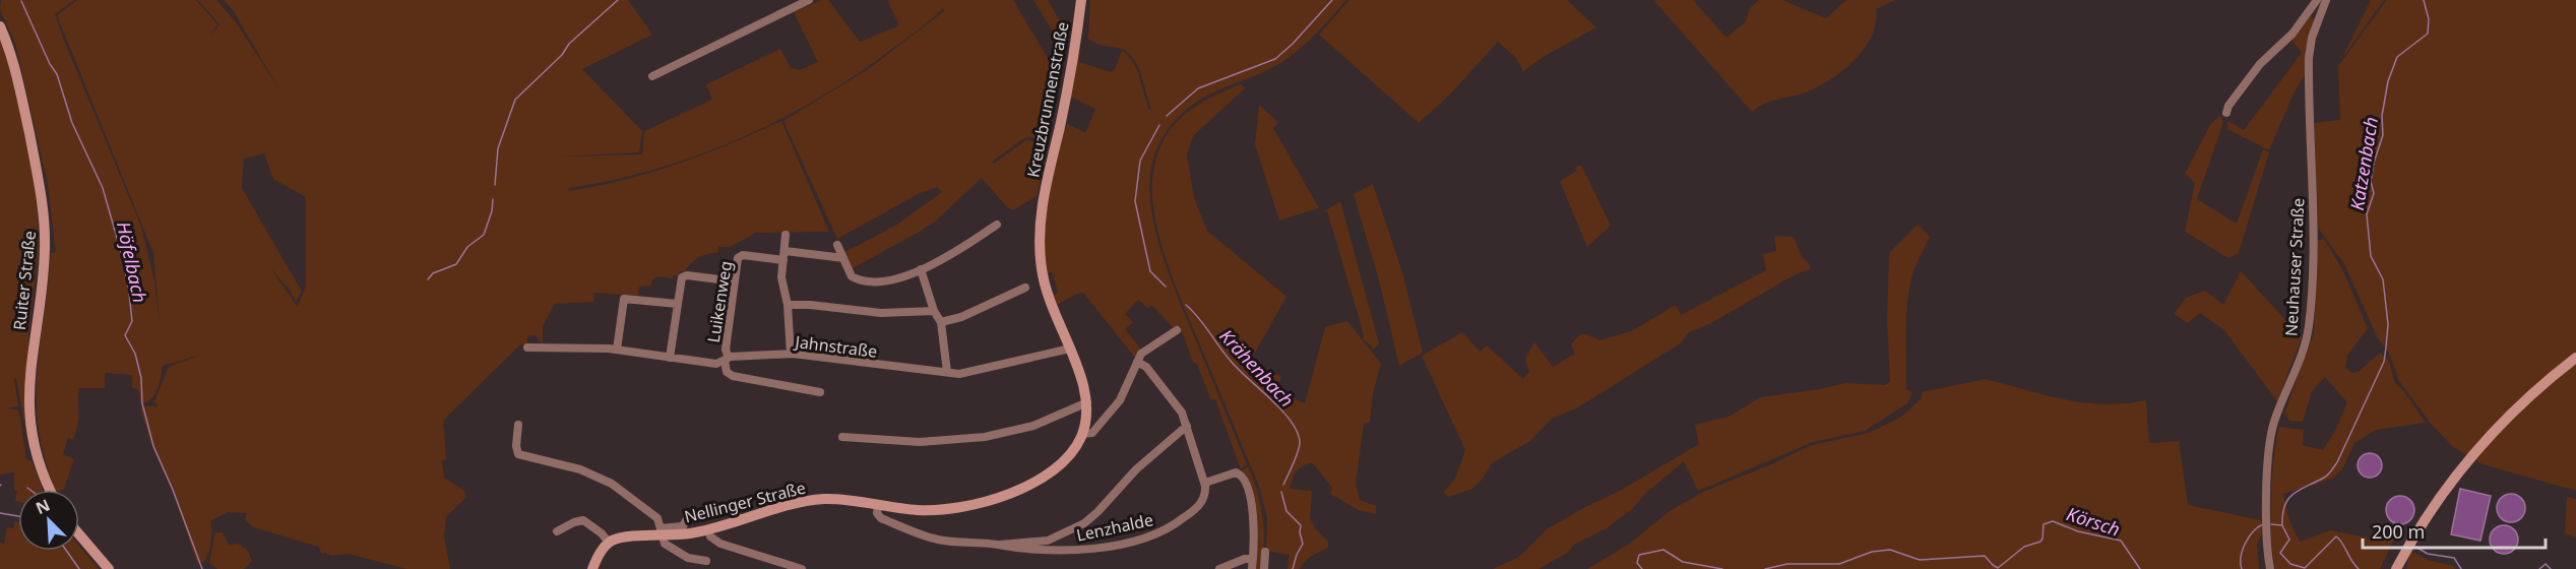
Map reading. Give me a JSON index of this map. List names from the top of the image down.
{
  "streets": {
    "main road": ["Kreuzbrunnenstraße", "Ruiter Straße", "Nellinger Straße"],
    "street": [
      "Neuhauser Straße",
      "Luikenweg",
      "Jahnstraße",
      "Lenzhalde"
    ]
  },
  "crossings": [
    ["Kreuzbrunnenstraße", "Nellinger Straße"],
    ["Luikenweg", "Jahnstraße"],
    ["Jahnstraße", "Nellinger Straße"],
    ["Nellinger Straße", "Lenzhalde"]
  ],
  "water": [
    "Katzenbach",
    "Höfelbach",
    "Krähenbach",
    "Körsch"
  ],
  "scale_bar": "200 m",
  "north": "top left"
}
